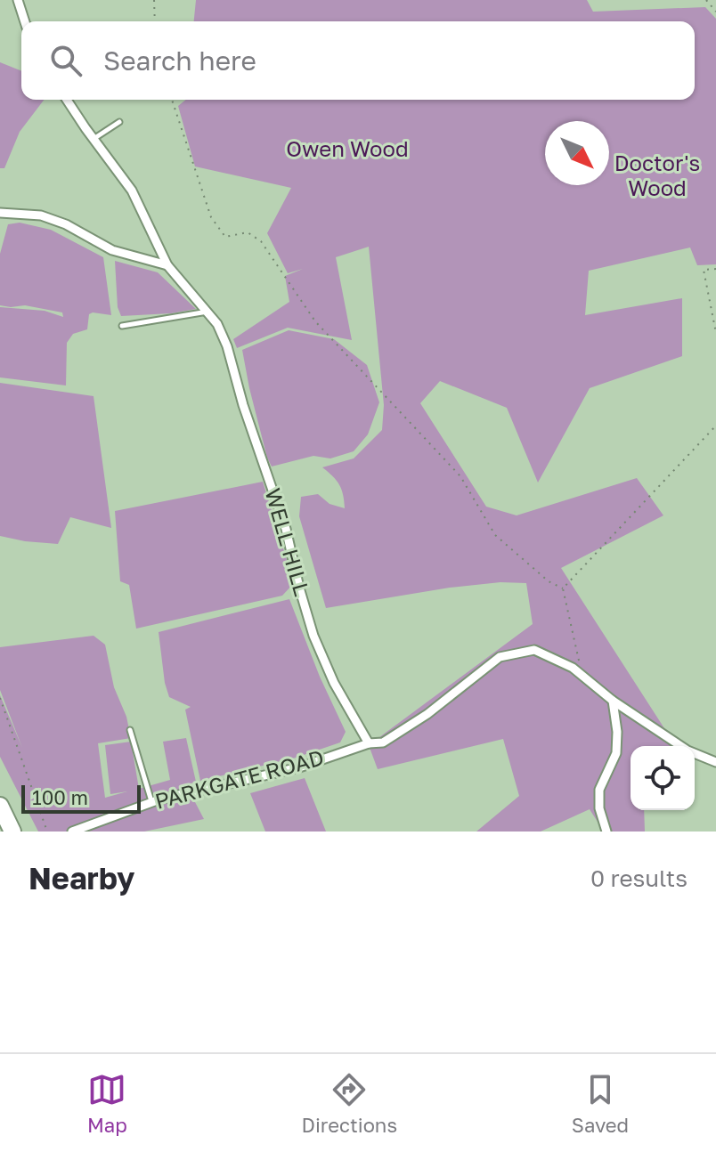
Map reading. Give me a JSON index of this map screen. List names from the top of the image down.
{
  "streets": {
    "street": ["WELL HILL", "PARKGATE ROAD"]
  },
  "crossings": [
    ["WELL HILL", "PARKGATE ROAD"]
  ],
  "parks": ["Owen Wood", "Doctor's Wood"],
  "scale_bar": "100 m",
  "north": "bottom right",
  "page": {
    "search": "Search here",
    "scale": "100 m",
    "heading": ["Nearby", "0 results"],
    "nav": ["Map", "Directions", "Saved"]
  }
}
